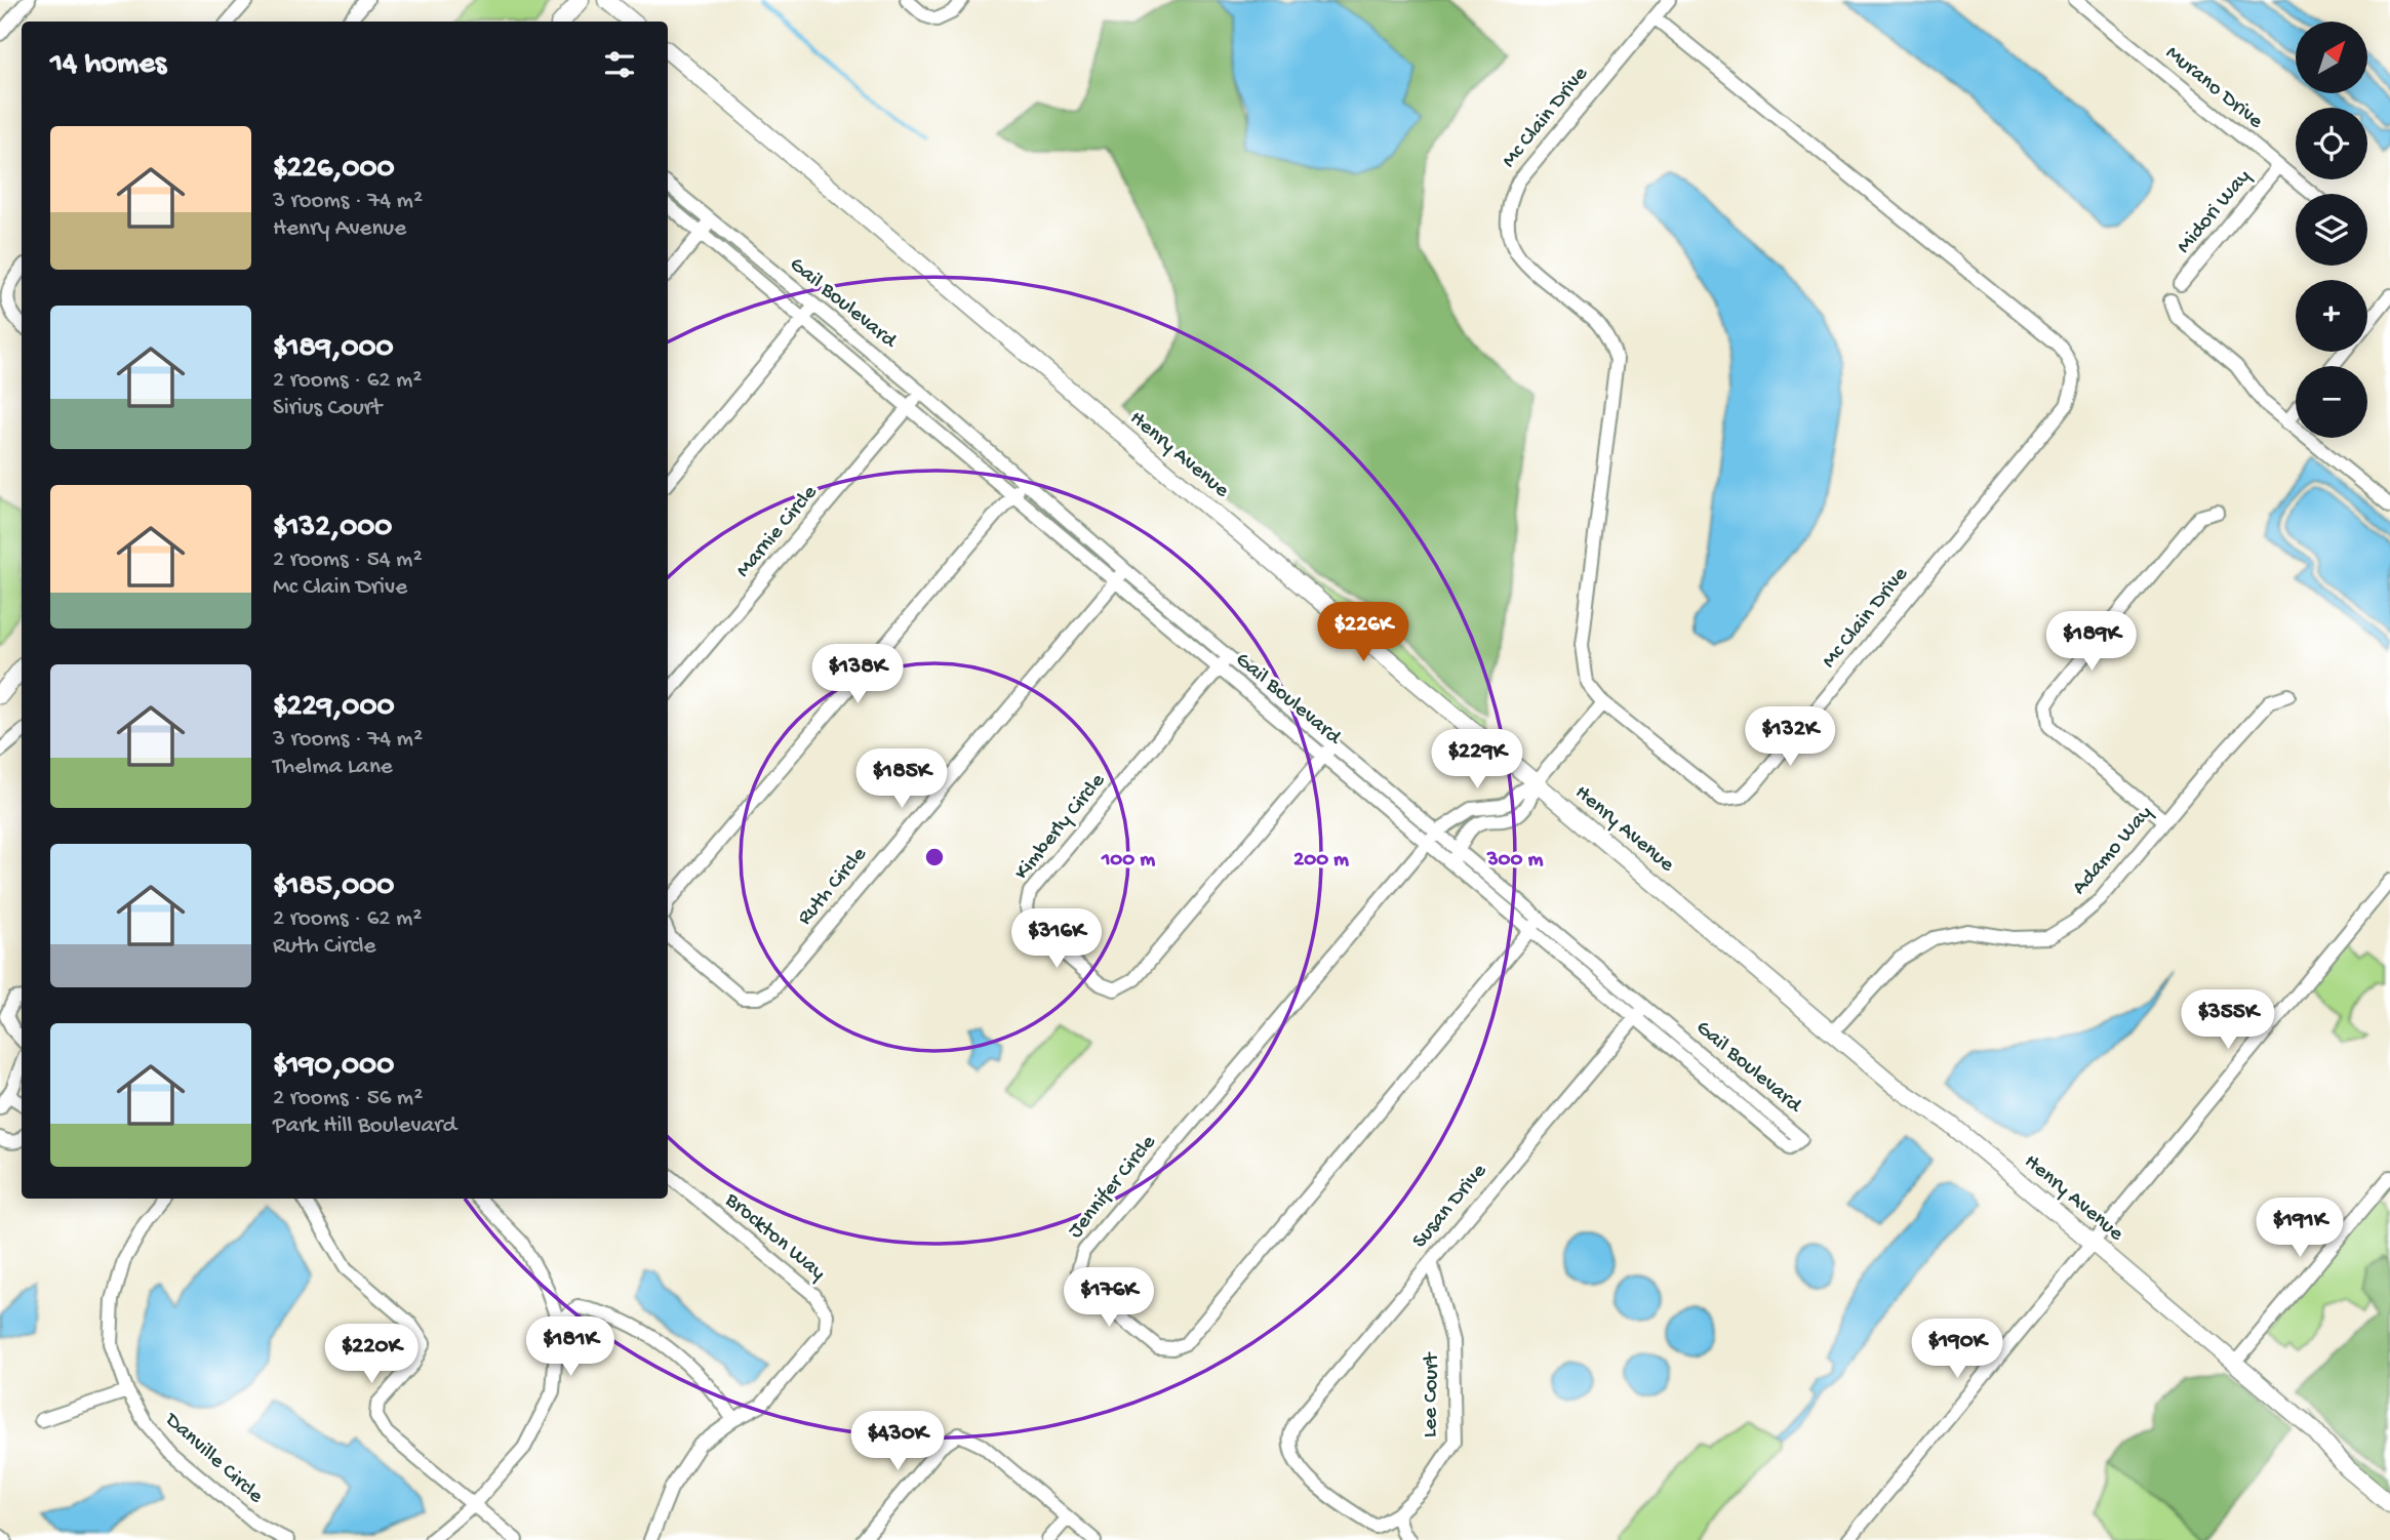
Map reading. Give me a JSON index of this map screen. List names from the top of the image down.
{
  "streets": {
    "street": [
      "Murano Drive",
      "Mc Clain Drive",
      "Midori Way",
      "Gail Boulevard",
      "Henry Avenue",
      "Marnie Circle",
      "Kimberly Circle",
      "Adamo Way",
      "Ruth Circle",
      "Jennifer Circle",
      "Susan Drive",
      "Brockton Way",
      "Lee Court",
      "Danville Circle"
    ]
  },
  "crossings": [
    ["Murano Drive", "Midori Way"],
    ["Gail Boulevard", "Marnie Circle"],
    ["Gail Boulevard", "Kimberly Circle"],
    ["Gail Boulevard", "Ruth Circle"],
    ["Gail Boulevard", "Jennifer Circle"],
    ["Gail Boulevard", "Susan Drive"],
    ["Henry Avenue", "Adamo Way"],
    ["Henry Avenue", "Jennifer Circle"],
    ["Susan Drive", "Lee Court"]
  ],
  "north": "top right",
  "page": {
    "map_buttons": ["+", "−"],
    "heading": "14 homes",
    "list": [
      {
        "name": "$226,000",
        "note": "3 rooms · 74 m² · Henry Avenue"
      },
      {
        "name": "$189,000",
        "note": "2 rooms · 62 m² · Sirius Court"
      },
      {
        "name": "$132,000",
        "note": "2 rooms · 54 m² · Mc Clain Drive"
      },
      {
        "name": "$229,000",
        "note": "3 rooms · 74 m² · Thelma Lane"
      },
      {
        "name": "$185,000",
        "note": "2 rooms · 62 m² · Ruth Circle"
      },
      {
        "name": "$190,000",
        "note": "2 rooms · 56 m² · Park Hill Boulevard"
      }
    ],
    "price": [
      "$226K",
      "$189K",
      "$138K",
      "$132K",
      "$229K",
      "$185K",
      "$316K",
      "$355K",
      "$191K",
      "$176K",
      "$181K",
      "$190K",
      "$220K",
      "$430K"
    ]
  },
  "rings": ["100 m", "200 m", "300 m"]
}
